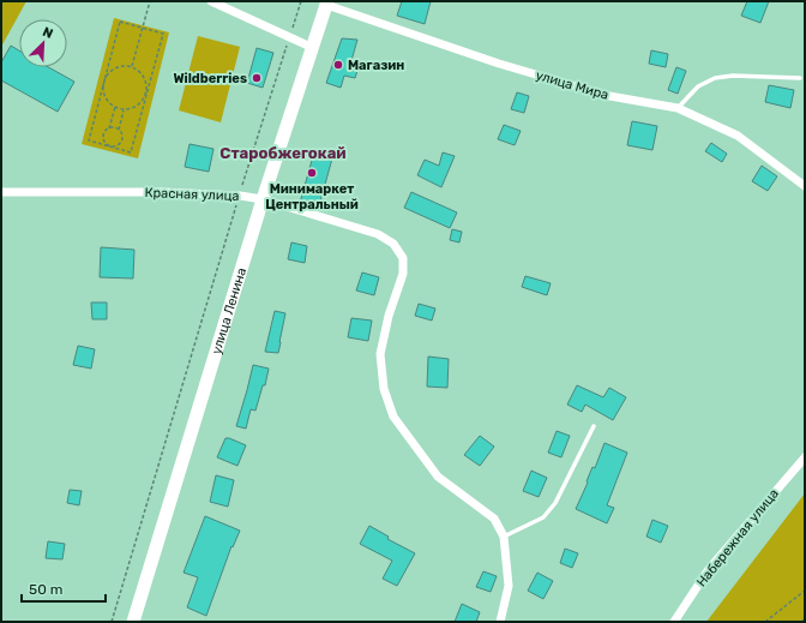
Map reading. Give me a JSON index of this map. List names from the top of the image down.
{
  "streets": {
    "street": [
      "улица Мира",
      "Красная улица",
      "улица Ленина",
      "Набережная улица"
    ]
  },
  "crossings": [
    ["улица Мира", "улица Ленина"],
    ["Красная улица", "улица Ленина"]
  ],
  "districts": ["Старобжегокай"],
  "places": ["Магазин", "Wildberries", "Минимаркет Центральный"],
  "scale_bar": "50 m",
  "north": "top right"
}
